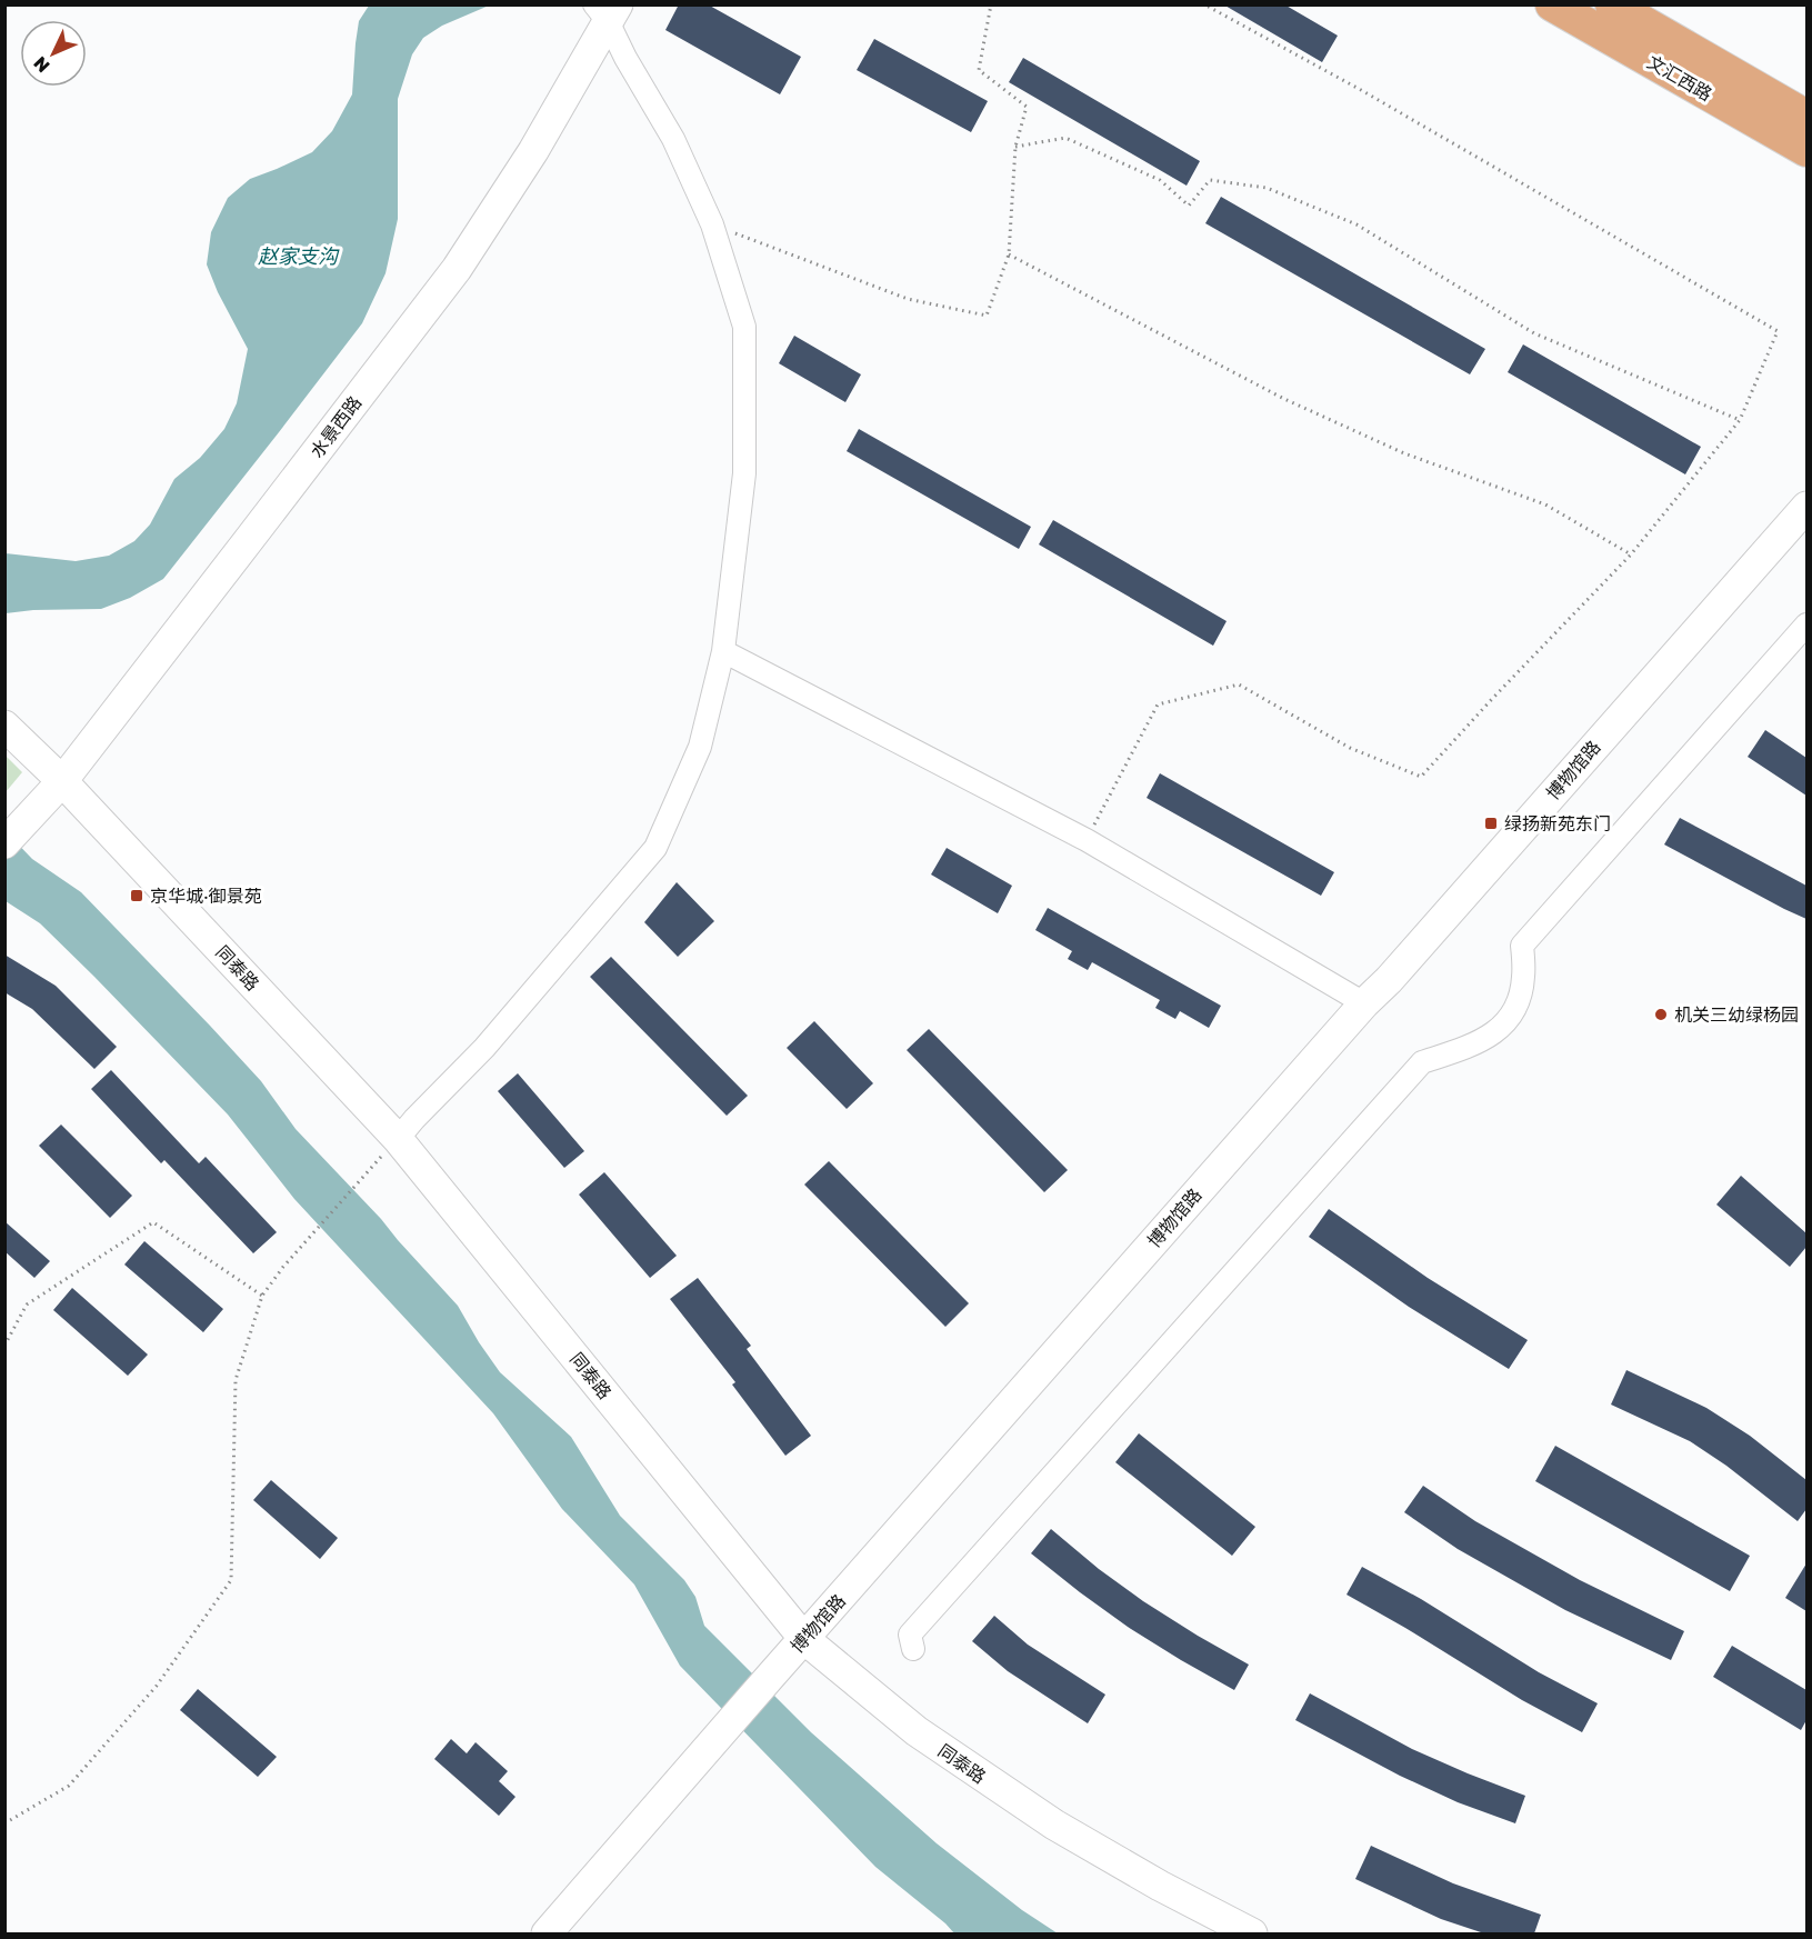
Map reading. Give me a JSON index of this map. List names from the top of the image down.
{
  "streets": {
    "main road": ["文汇西路"],
    "street": ["水景西路", "博物馆路", "同泰路"]
  },
  "crossings": [
    ["水景西路", "同泰路"],
    ["博物馆路", "同泰路"]
  ],
  "water": ["赵家支沟"],
  "places": {
    "transit": ["绿扬新苑东门", "京华城·御景苑"],
    "other": ["机关三幼绿杨园"]
  },
  "north": "bottom left"
}
